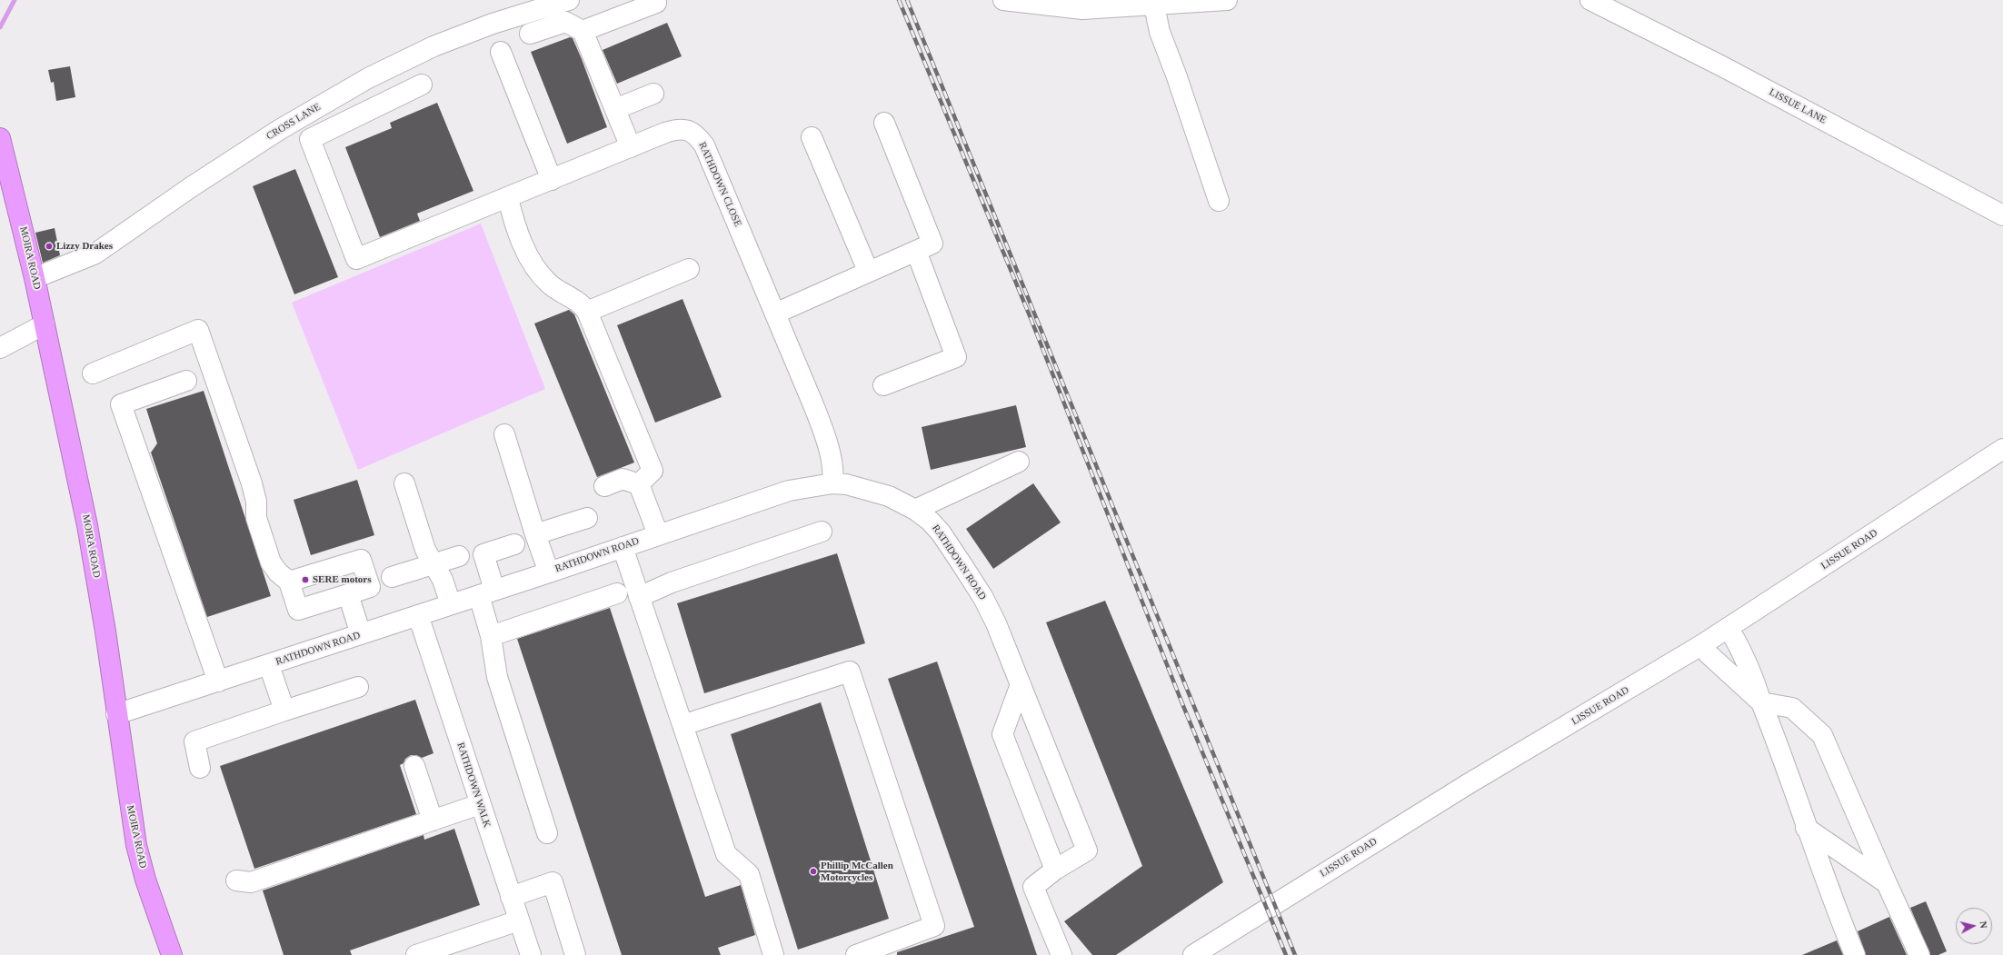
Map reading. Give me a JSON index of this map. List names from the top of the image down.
{
  "streets": {
    "highway": ["MOIRA ROAD"],
    "street": [
      "LISSUE LANE",
      "CROSS LANE",
      "RATHDOWN CLOSE",
      "LISSUE ROAD",
      "RATHDOWN ROAD",
      "RATHDOWN WALK"
    ]
  },
  "crossings": [
    ["CROSS LANE", "MOIRA ROAD"],
    ["RATHDOWN CLOSE", "RATHDOWN ROAD"],
    ["MOIRA ROAD", "RATHDOWN ROAD"],
    ["RATHDOWN ROAD", "RATHDOWN WALK"]
  ],
  "places": ["Lizzy Drakes", "SERE motors", "Phillip McCallen Motorcycles"],
  "north": "right"
}
